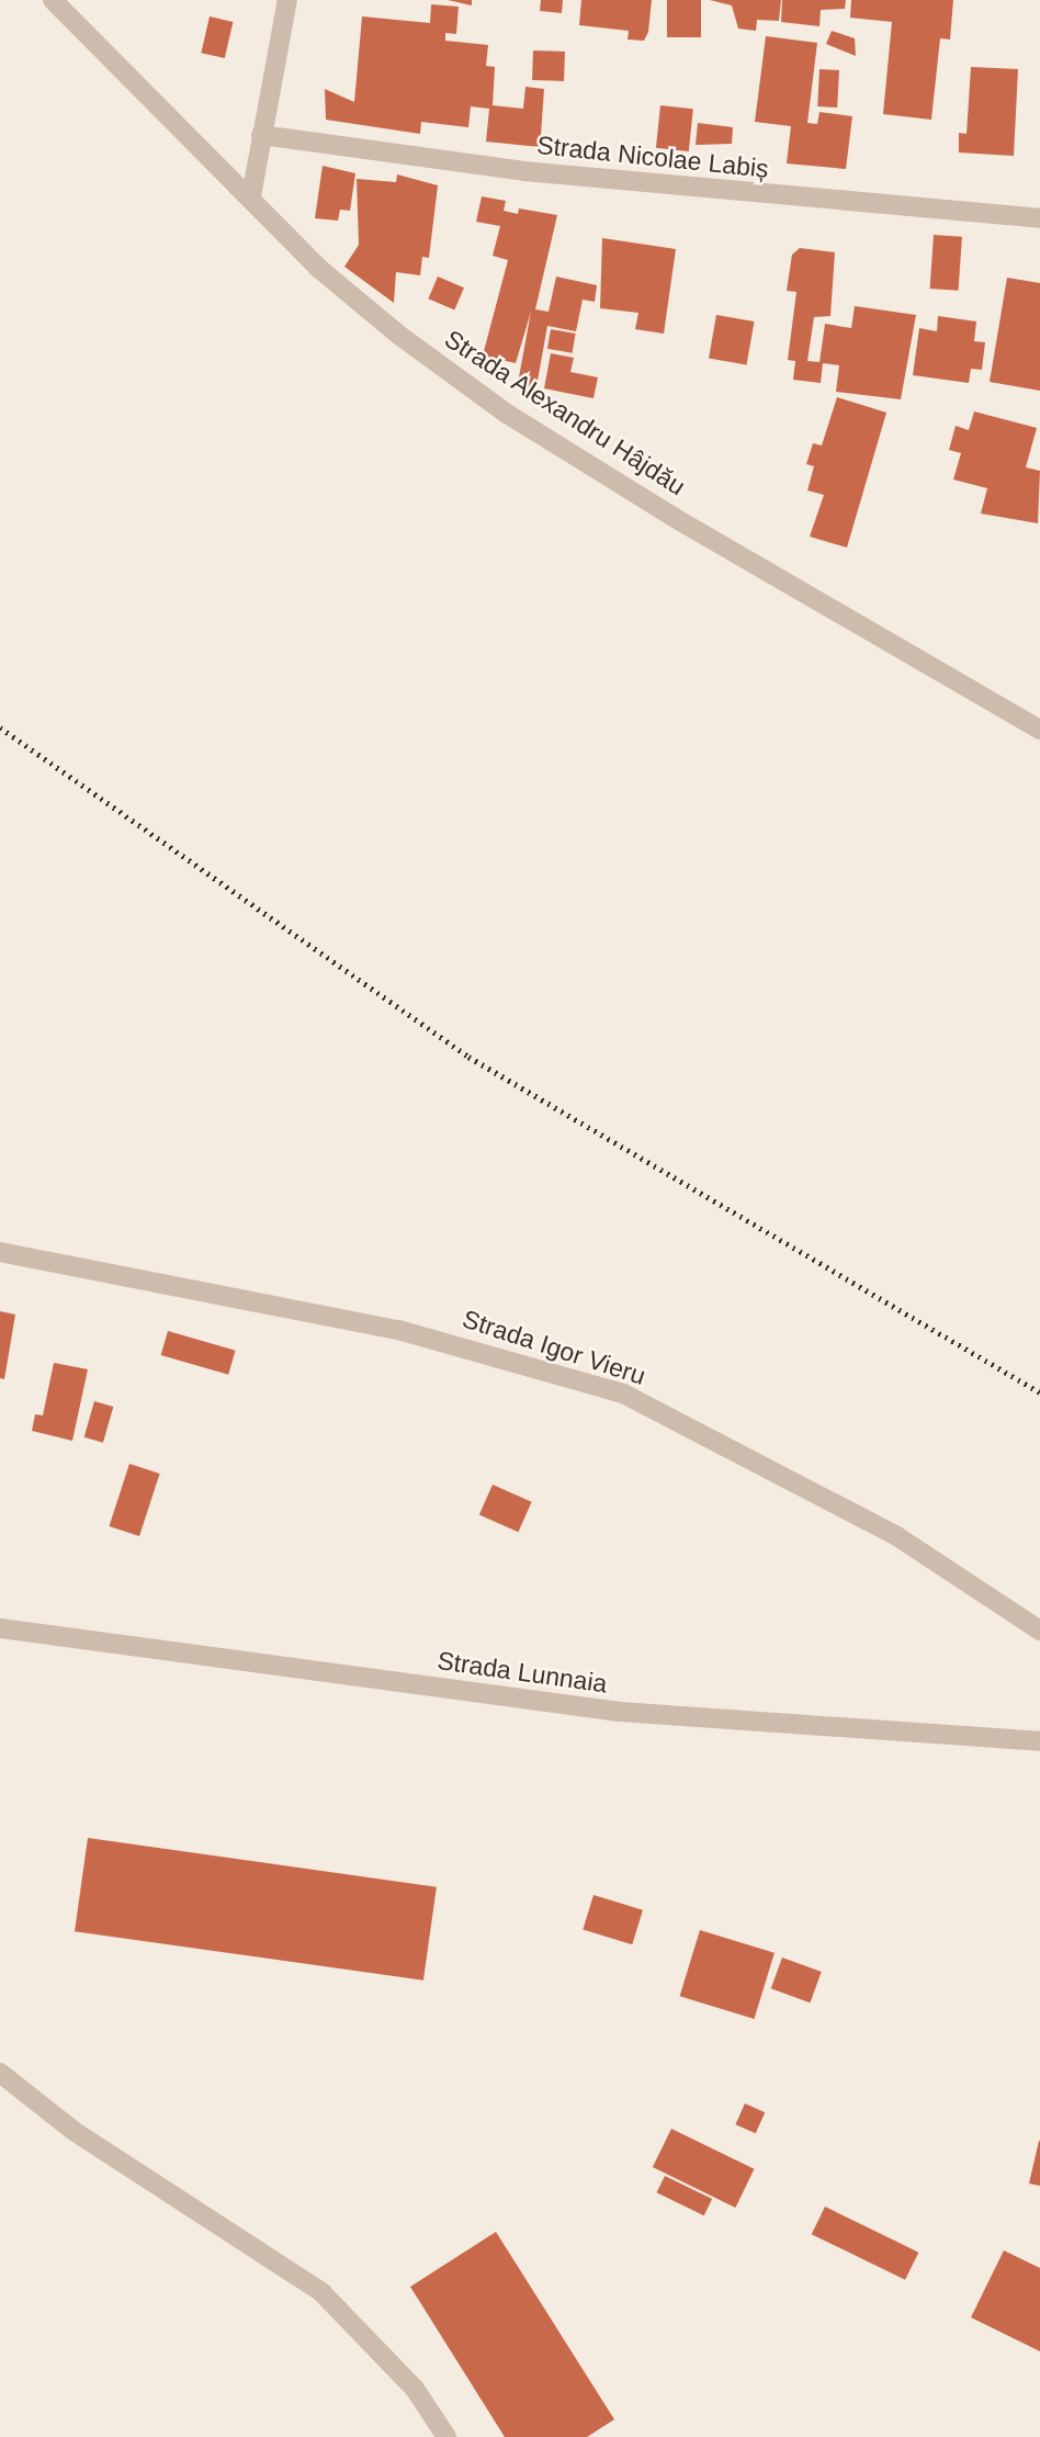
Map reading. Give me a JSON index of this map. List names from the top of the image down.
{
  "streets": {
    "street": [
      "Strada Nicolae Labiș",
      "Strada Alexandru Hâjdău",
      "Strada Igor Vieru",
      "Strada Lunnaia"
    ]
  }
}
